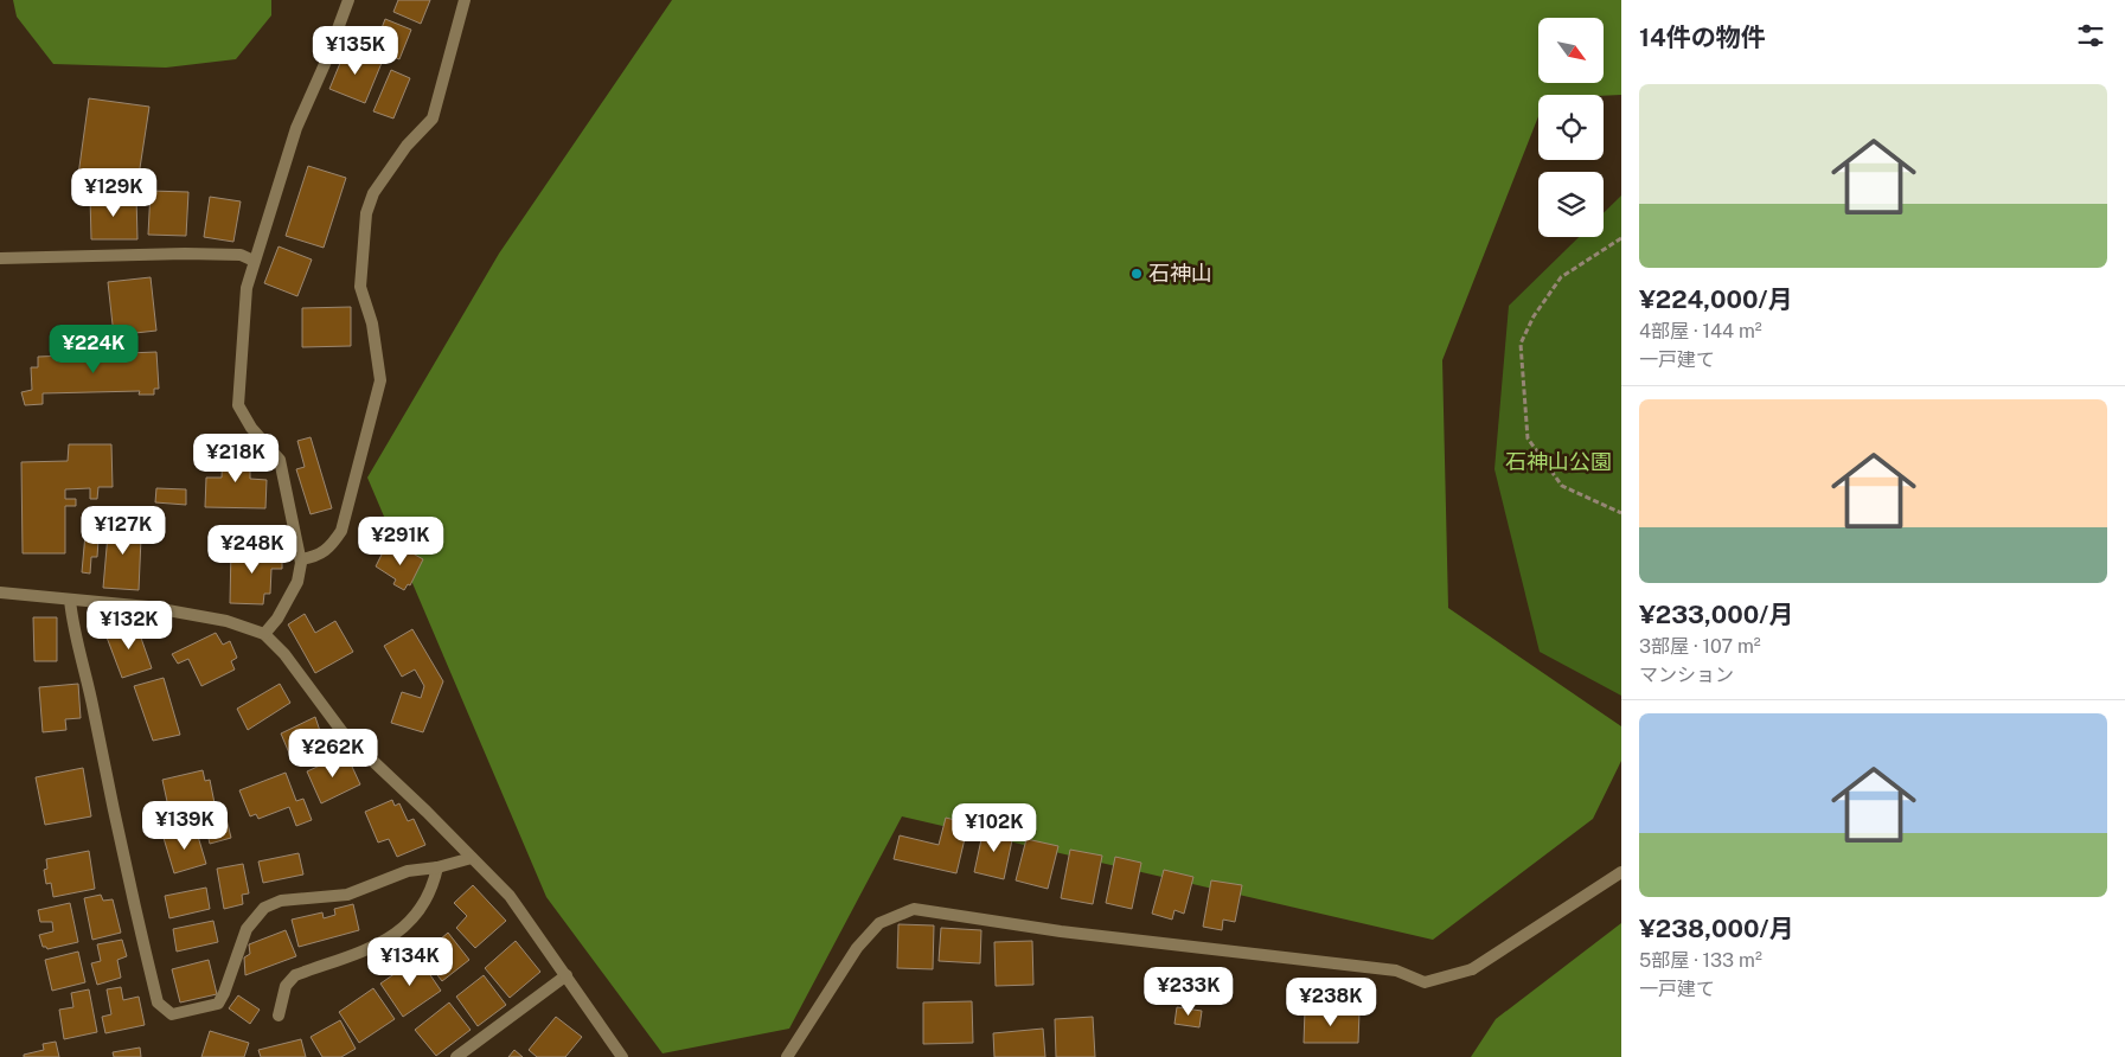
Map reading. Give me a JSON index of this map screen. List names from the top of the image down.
{
  "parks": ["石神山公園"],
  "places": ["石神山"],
  "north": "bottom right",
  "page": {
    "heading": "14件の物件",
    "price": [
      "¥135K",
      "¥129K",
      "¥224K",
      "¥218K",
      "¥127K",
      "¥291K",
      "¥248K",
      "¥132K",
      "¥262K",
      "¥139K",
      "¥102K",
      "¥134K",
      "¥233K",
      "¥238K"
    ],
    "list": [
      {
        "name": "¥224,000/月",
        "note": "4部屋 · 144 m² · 一戸建て"
      },
      {
        "name": "¥233,000/月",
        "note": "3部屋 · 107 m² · マンション"
      },
      {
        "name": "¥238,000/月",
        "note": "5部屋 · 133 m² · 一戸建て"
      }
    ]
  }
}
